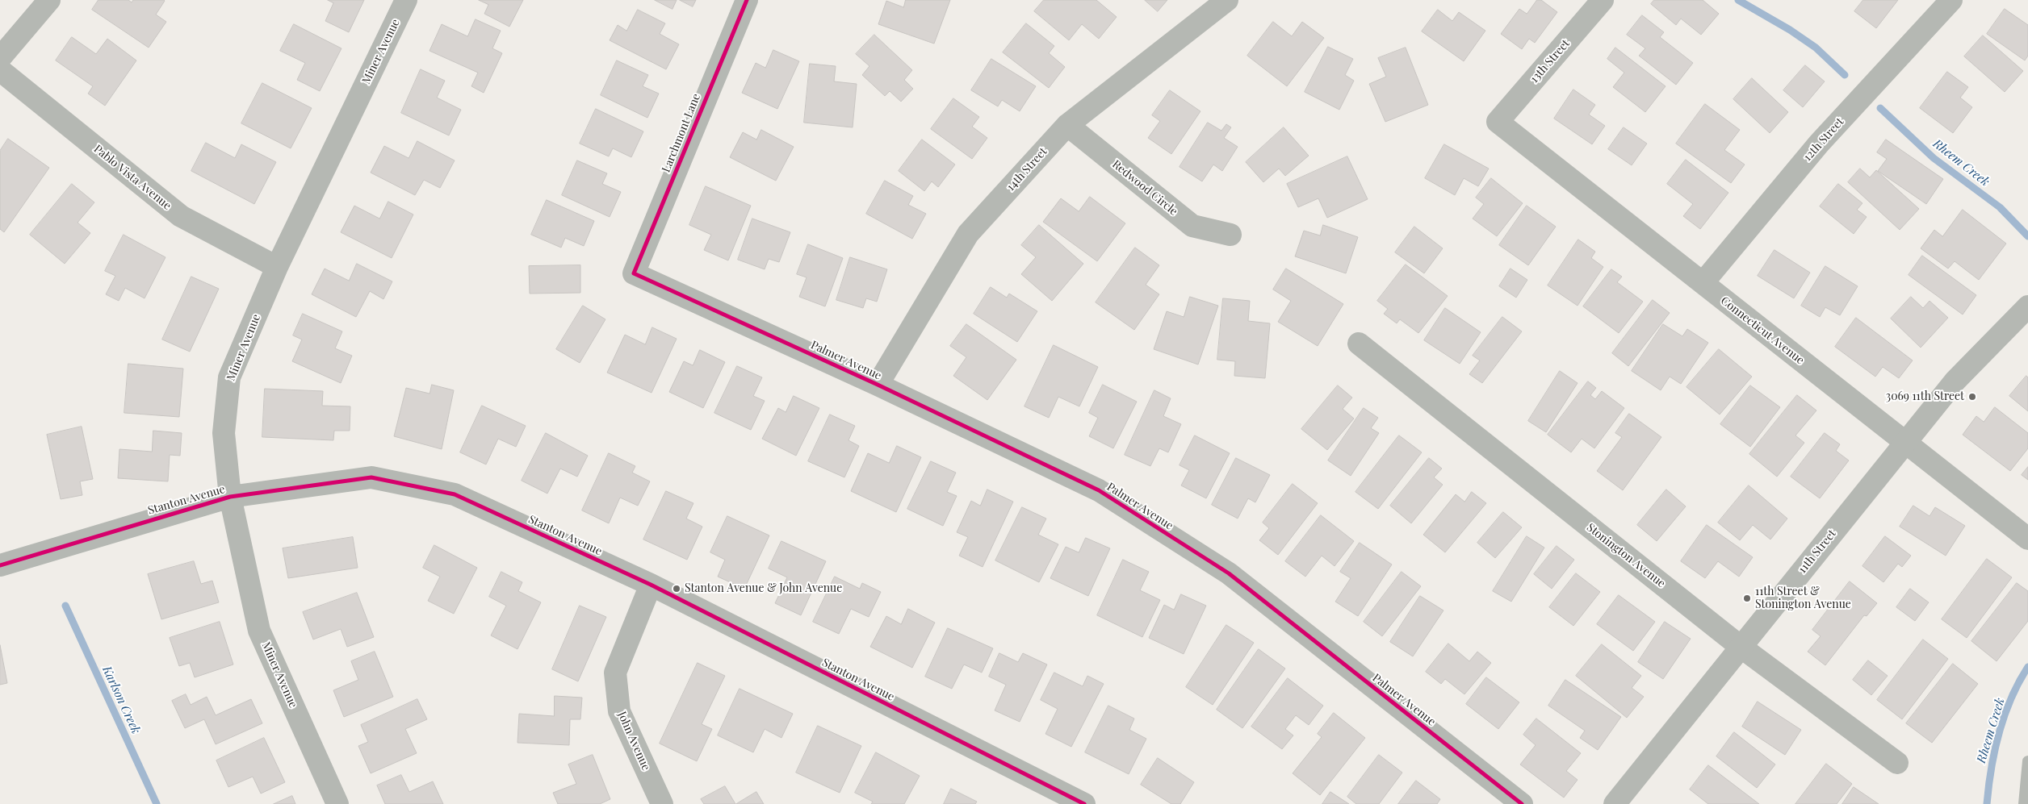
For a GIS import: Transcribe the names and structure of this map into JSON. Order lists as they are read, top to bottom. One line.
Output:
{"streets":{"street":["Miner Avenue","13th Street","Larchmont Lane","12th Street","14th Street","Pablo Vista Avenue","Redwood Circle","Connecticut Avenue","Palmer Avenue","Stanton Avenue","11th Street","Stonington Avenue","John Avenue"]},"crossings":[["Miner Avenue","Pablo Vista Avenue"],["Miner Avenue","Stanton Avenue"],["13th Street","Connecticut Avenue"],["Larchmont Lane","Palmer Avenue"],["12th Street","Connecticut Avenue"],["14th Street","Redwood Circle"],["14th Street","Palmer Avenue"],["Connecticut Avenue","11th Street"],["Stanton Avenue","John Avenue"],["11th Street","Stonington Avenue"]],"water":["Rheem Creek","Karlson Creek"],"places":["3069 11th Street","Stanton Avenue & John Avenue","11th Street & Stonington Avenue"]}
